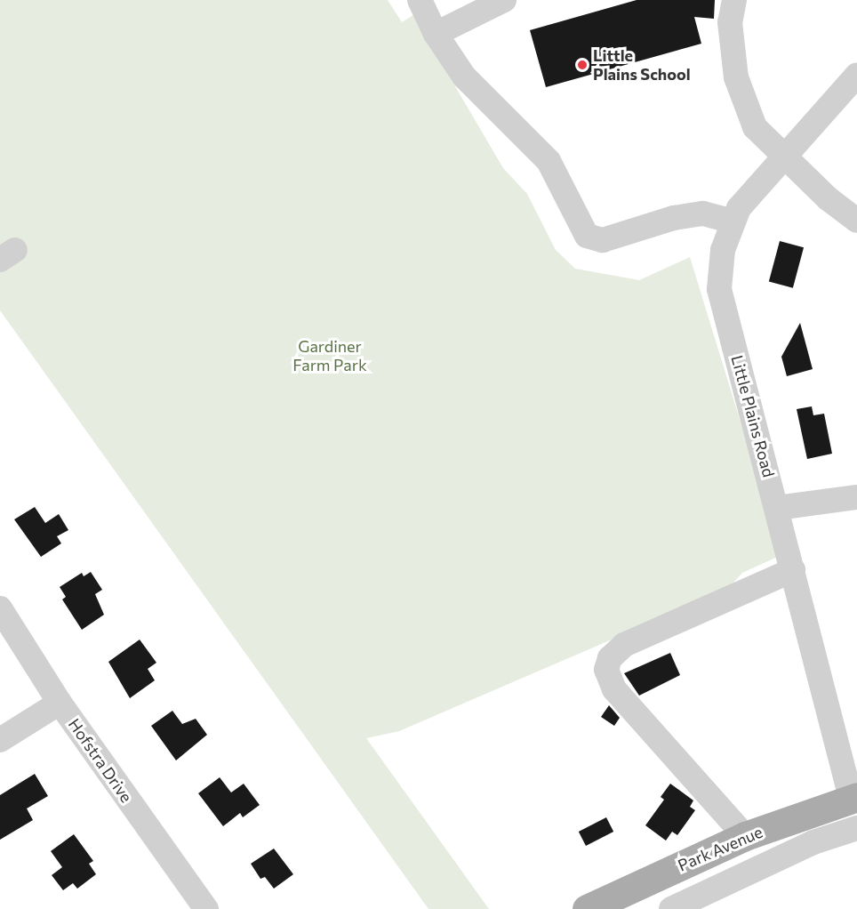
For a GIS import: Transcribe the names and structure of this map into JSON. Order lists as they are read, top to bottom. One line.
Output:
{"streets":{"main road":["Park Avenue"],"street":["Little Plains Road","Hofstra Drive"]},"crossings":[["Little Plains Road","Park Avenue"]],"parks":["Gardiner Farm Park"],"places":["Little Plains School"]}
